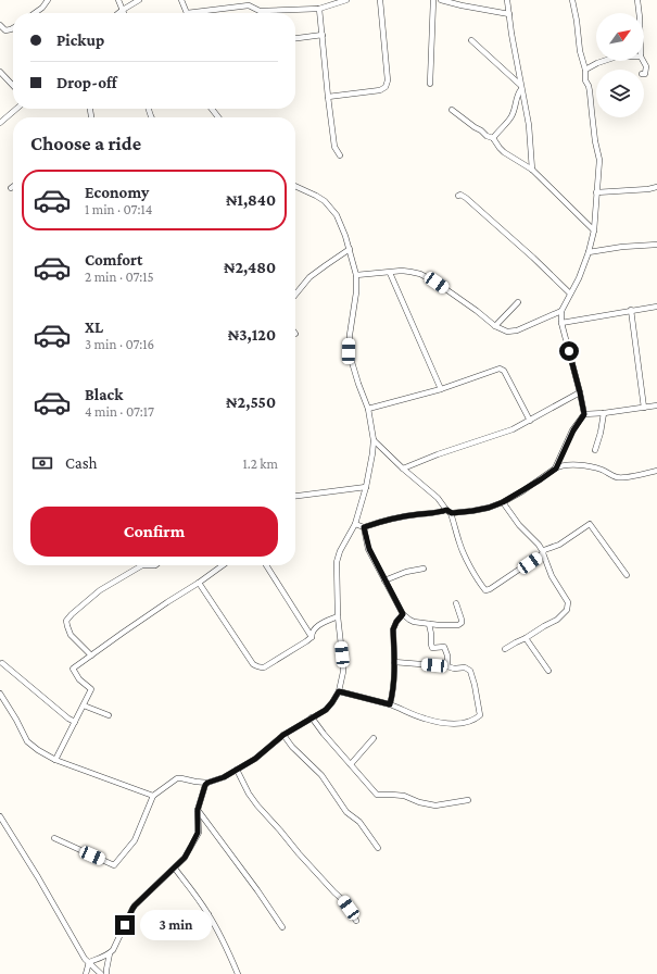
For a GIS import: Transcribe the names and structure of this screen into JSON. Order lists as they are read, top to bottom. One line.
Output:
{"north":"top right","page":{"banner":["Pickup","Drop-off"],"heading":"Choose a ride","list":[{"name":"Economy","note":"1 min · 07:14","value":"₦1,840"},{"name":"Comfort","note":"2 min · 07:15","value":"₦2,480"},{"name":"XL","note":"3 min · 07:16","value":"₦3,120"},{"name":"Black","note":"4 min · 07:17","value":"₦2,550"}],"pay":["Cash","1.2 km"],"buttons":"Confirm","bubble":"3 min"}}
